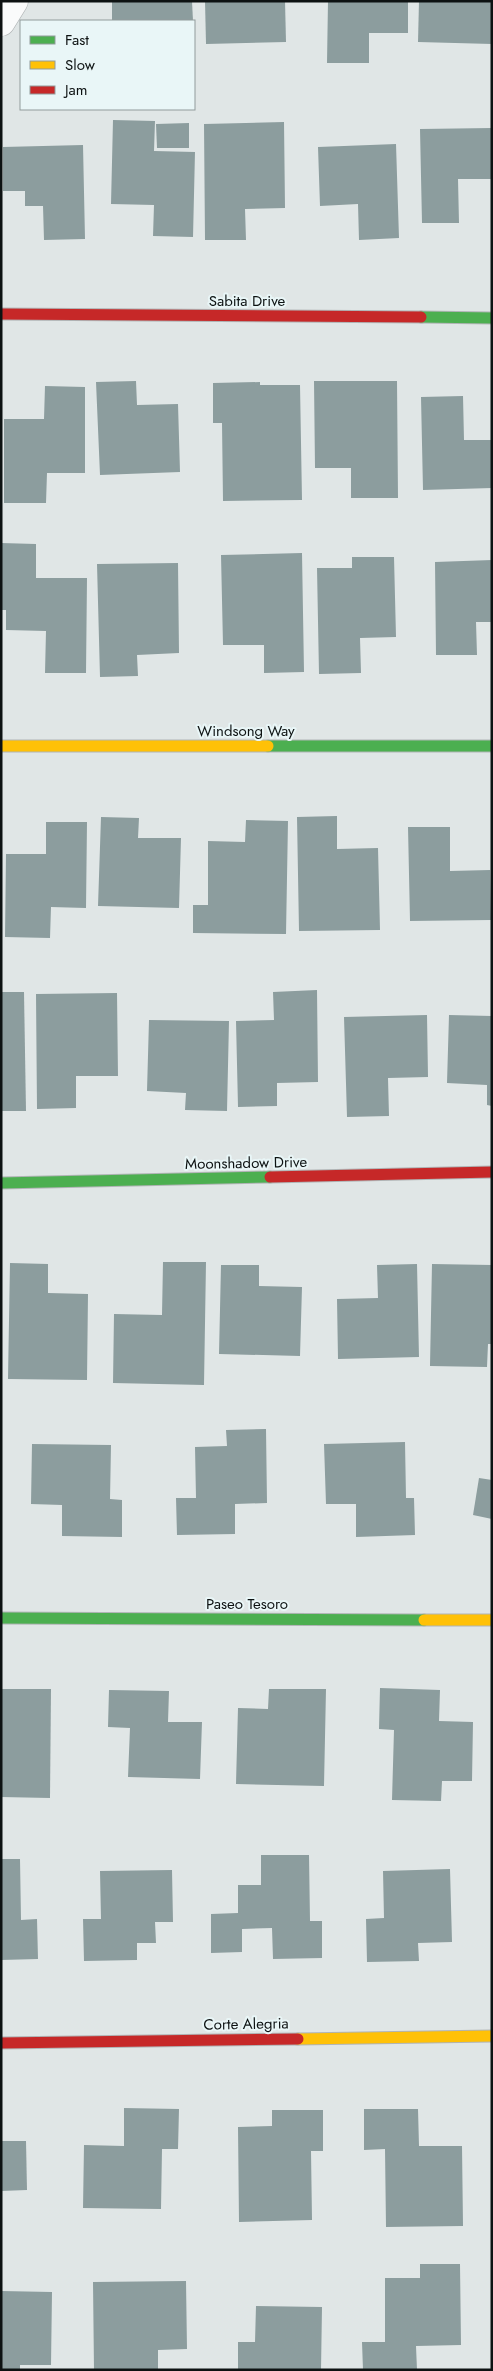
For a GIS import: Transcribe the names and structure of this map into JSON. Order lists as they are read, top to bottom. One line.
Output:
{"streets":{"street":["Sabita Drive","Windsong Way","Moonshadow Drive","Paseo Tesoro","Corte Alegria"]},"legend":["Fast","Slow","Jam"]}
